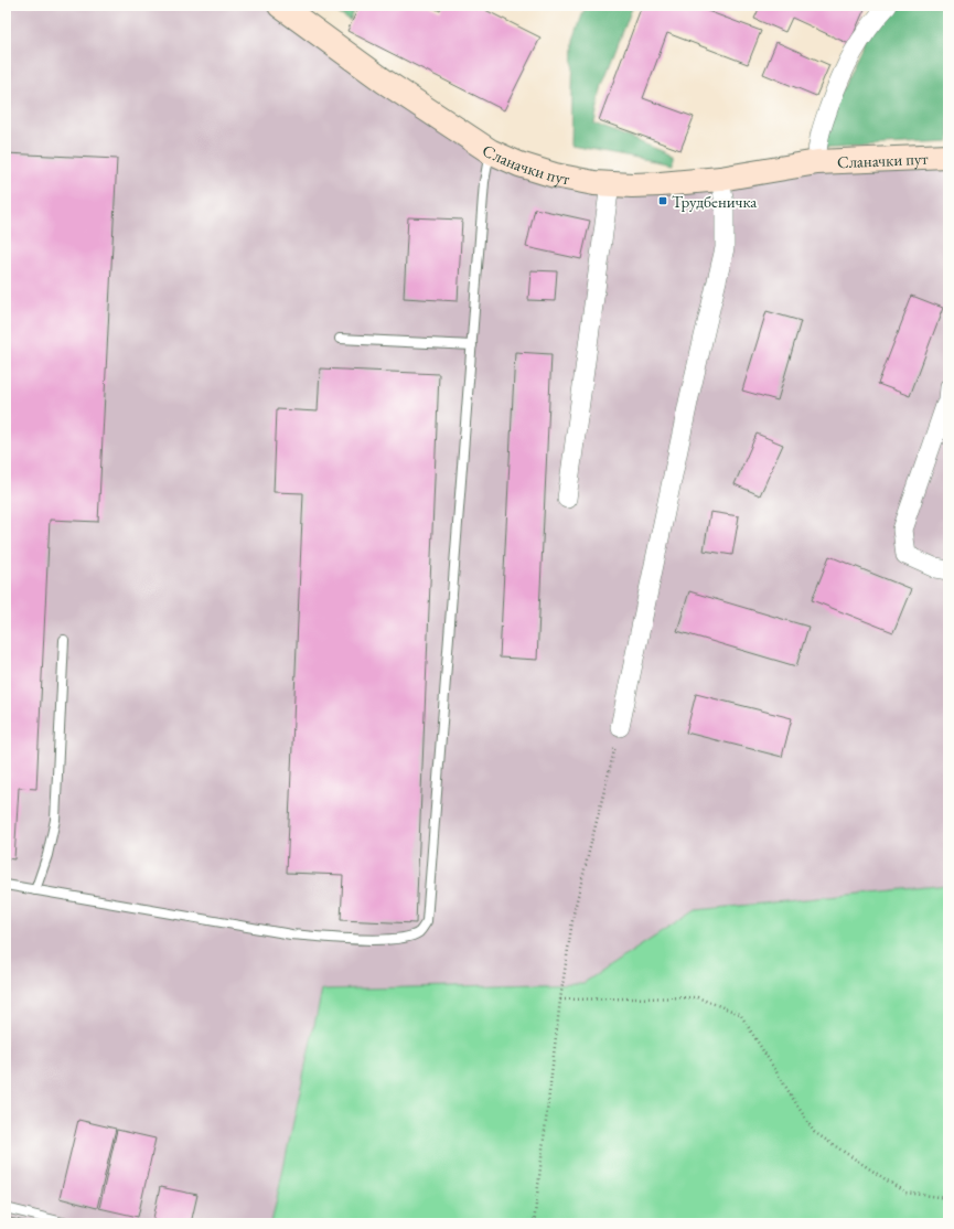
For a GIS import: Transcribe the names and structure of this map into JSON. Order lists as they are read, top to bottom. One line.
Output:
{"streets":{"street":["Сланачки пут"]},"places":{"transit":["Трудбеничка"]}}
